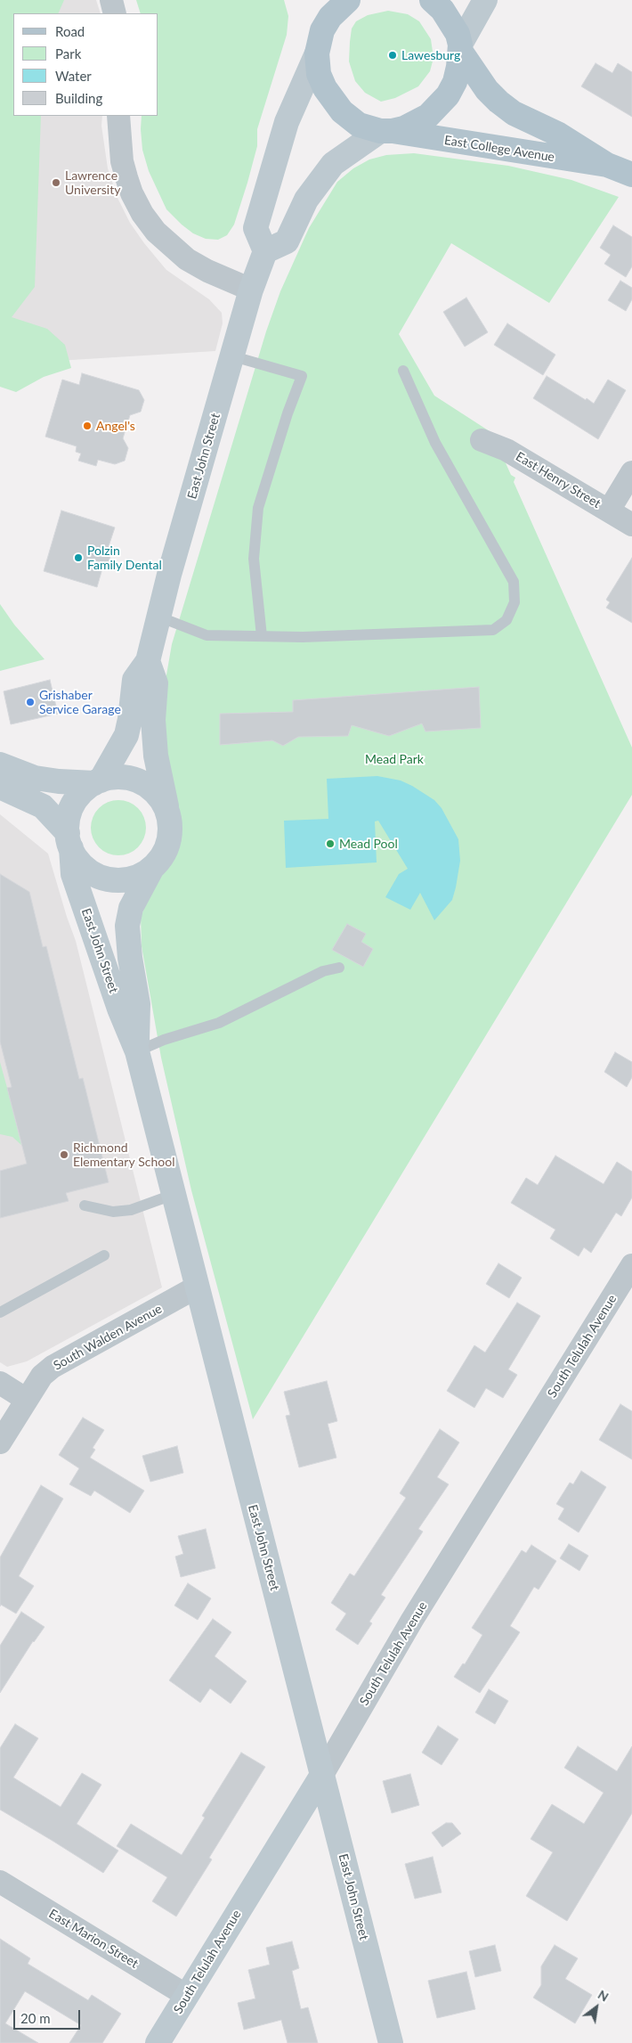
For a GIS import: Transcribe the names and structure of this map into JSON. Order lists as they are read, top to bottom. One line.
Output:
{"streets":{"main road":["East College Avenue"],"street":["East John Street","East Henry Street","South Walden Avenue","South Telulah Avenue","East Marion Street"]},"crossings":[["East John Street","South Walden Avenue"],["East John Street","South Telulah Avenue"],["South Telulah Avenue","East Marion Street"]],"parks":["Mead Park"],"places":["Lawesburg","Lawrence University","Angel's","Polzin Family Dental","Grishaber Service Garage","Mead Pool","Richmond Elementary School"],"legend":["Road","Park","Water","Building"],"scale_bar":"20 m","north":"top right"}
